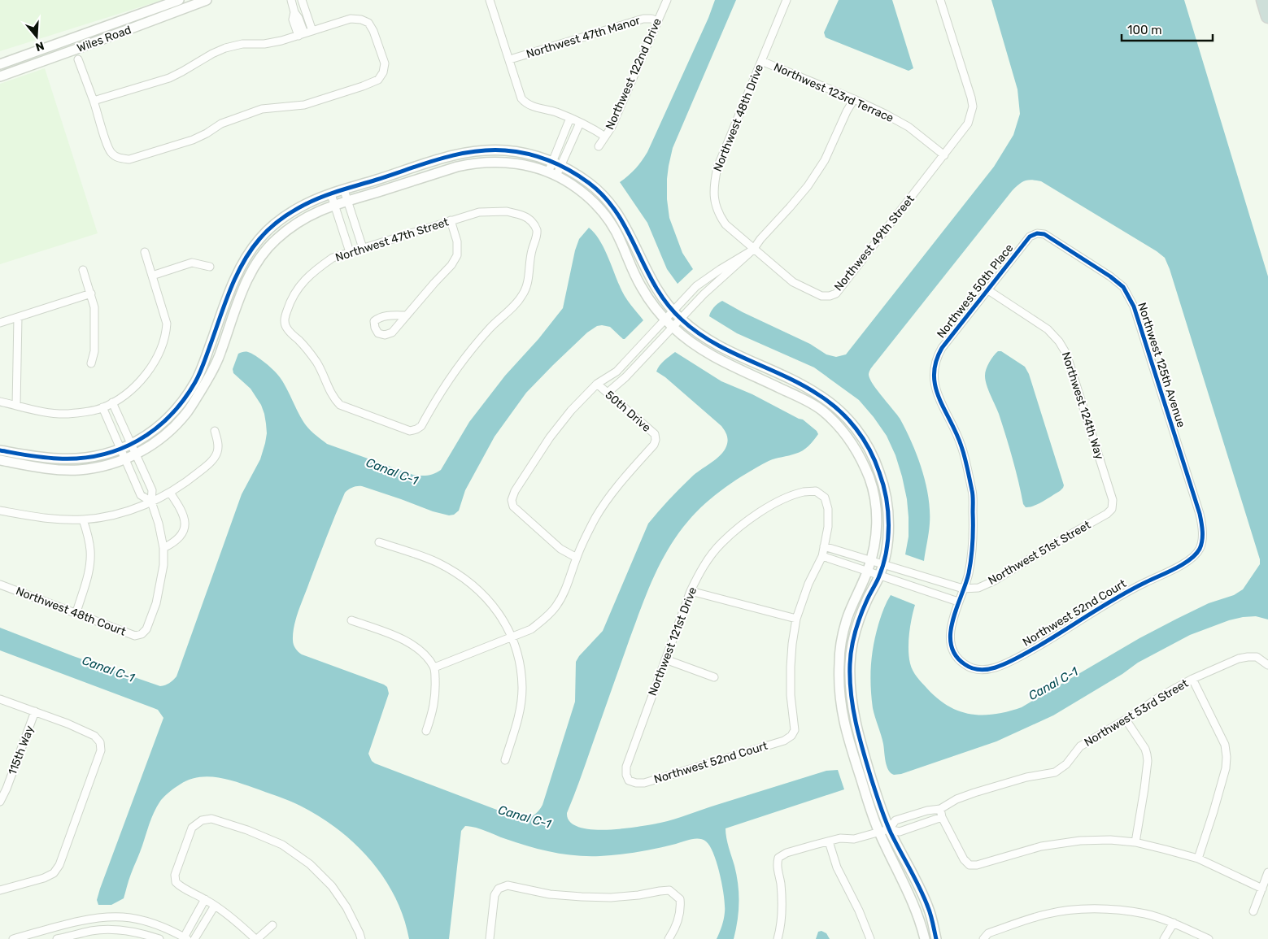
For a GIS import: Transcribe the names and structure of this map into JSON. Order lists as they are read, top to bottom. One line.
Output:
{"streets":{"street":["Northwest 47th Manor","Wiles Road","Northwest 122nd Drive","Northwest 123rd Terrace","Northwest 48th Drive","Northwest 47th Street","Northwest 49th Street","Northwest 50th Place","Northwest 125th Avenue","Northwest 124th Way","50th Drive","Northwest 51st Street","Northwest 48th Court","Northwest 52nd Court","Northwest 121st Drive","Northwest 53rd Street","115th Way"]},"crossings":[["Northwest 47th Manor","Northwest 122nd Drive"],["Northwest 123rd Terrace","Northwest 48th Drive"],["Northwest 123rd Terrace","Northwest 49th Street"],["Northwest 48th Drive","Northwest 49th Street"],["Northwest 50th Place","Northwest 125th Avenue"],["Northwest 50th Place","Northwest 124th Way"],["Northwest 50th Place","Northwest 51st Street"],["Northwest 125th Avenue","Northwest 52nd Court"],["Northwest 124th Way","Northwest 51st Street"],["Northwest 51st Street","Northwest 121st Drive"],["Northwest 52nd Court","Northwest 121st Drive"]],"water":["Canal C-1"],"scale_bar":"100 m","north":"bottom"}
